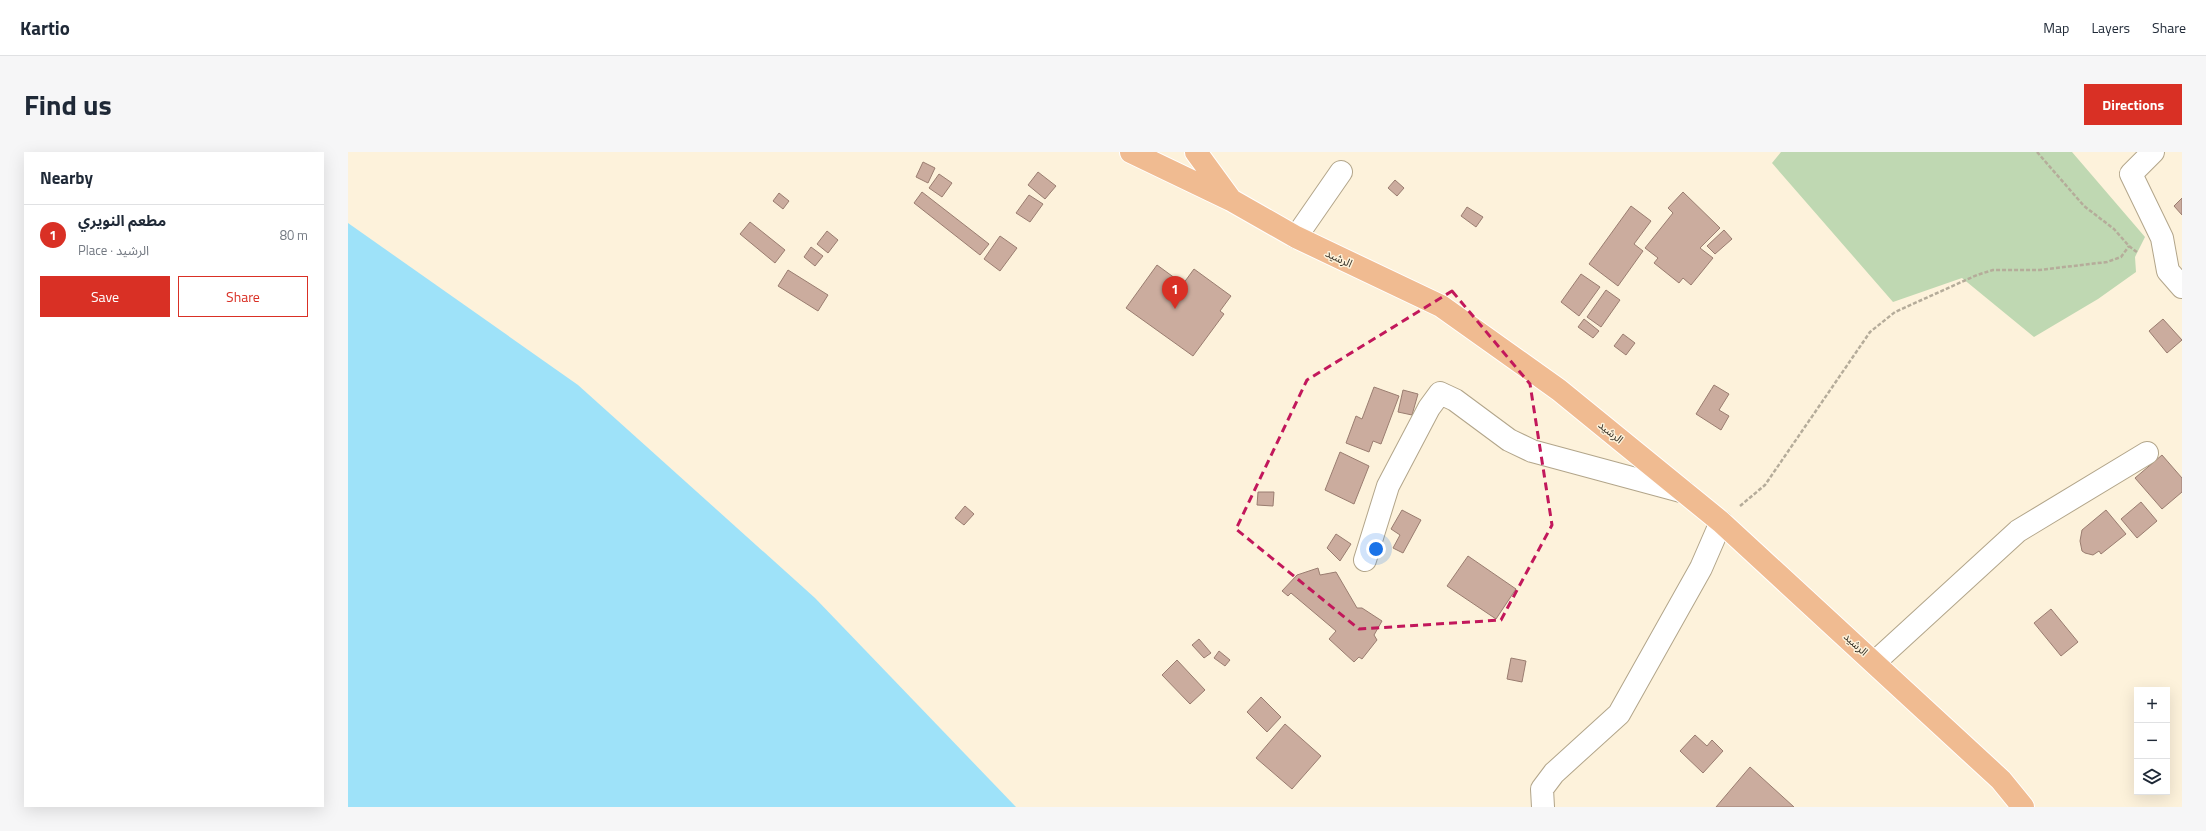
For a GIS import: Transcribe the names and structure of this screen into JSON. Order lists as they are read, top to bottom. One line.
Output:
{"streets":{"main road":["الرشيد"]},"page":{"header":"Kartio","nav":["Map","Layers","Share"],"title":"Find us","buttons":["Directions",["Save","Share"]],"heading":"Nearby","list":[{"mark":"1","name":"مطعم النويري","note":"Place · الرشيد","value":"80 m"}],"pins":"1","map_buttons":["+","−"]}}
